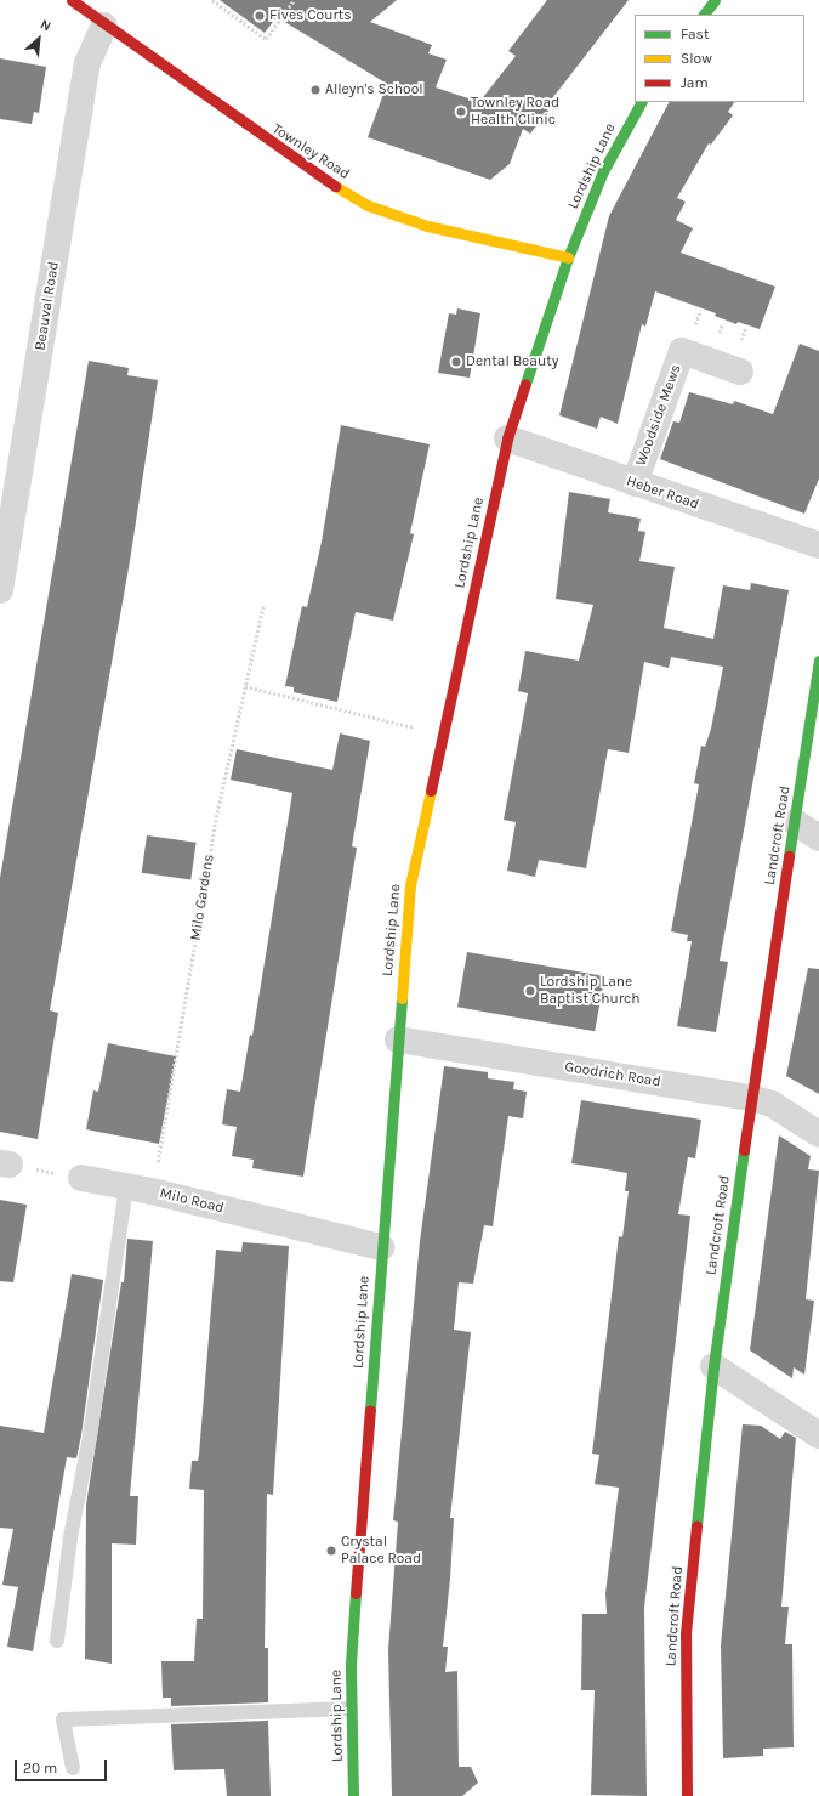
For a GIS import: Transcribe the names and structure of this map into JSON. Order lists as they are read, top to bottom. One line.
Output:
{"streets":{"main road":["Townley Road","Lordship Lane","Landcroft Road"],"street":["Beauval Road","Woodside Mews","Heber Road","Goodrich Road","Milo Road"],"path":["Milo Gardens"]},"crossings":[["Townley Road","Lordship Lane"],["Townley Road","Beauval Road"],["Lordship Lane","Heber Road"],["Lordship Lane","Goodrich Road"],["Lordship Lane","Milo Road"],["Woodside Mews","Heber Road"],["Landcroft Road","Goodrich Road"],["Milo Gardens","Milo Road"]],"places":["Fives Courts","Alleyn's School","Townley Road Health Clinic","Dental Beauty","Lordship Lane Baptist Church","Crystal Palace Road"],"legend":["Fast","Slow","Jam"],"scale_bar":"20 m","north":"top right"}
